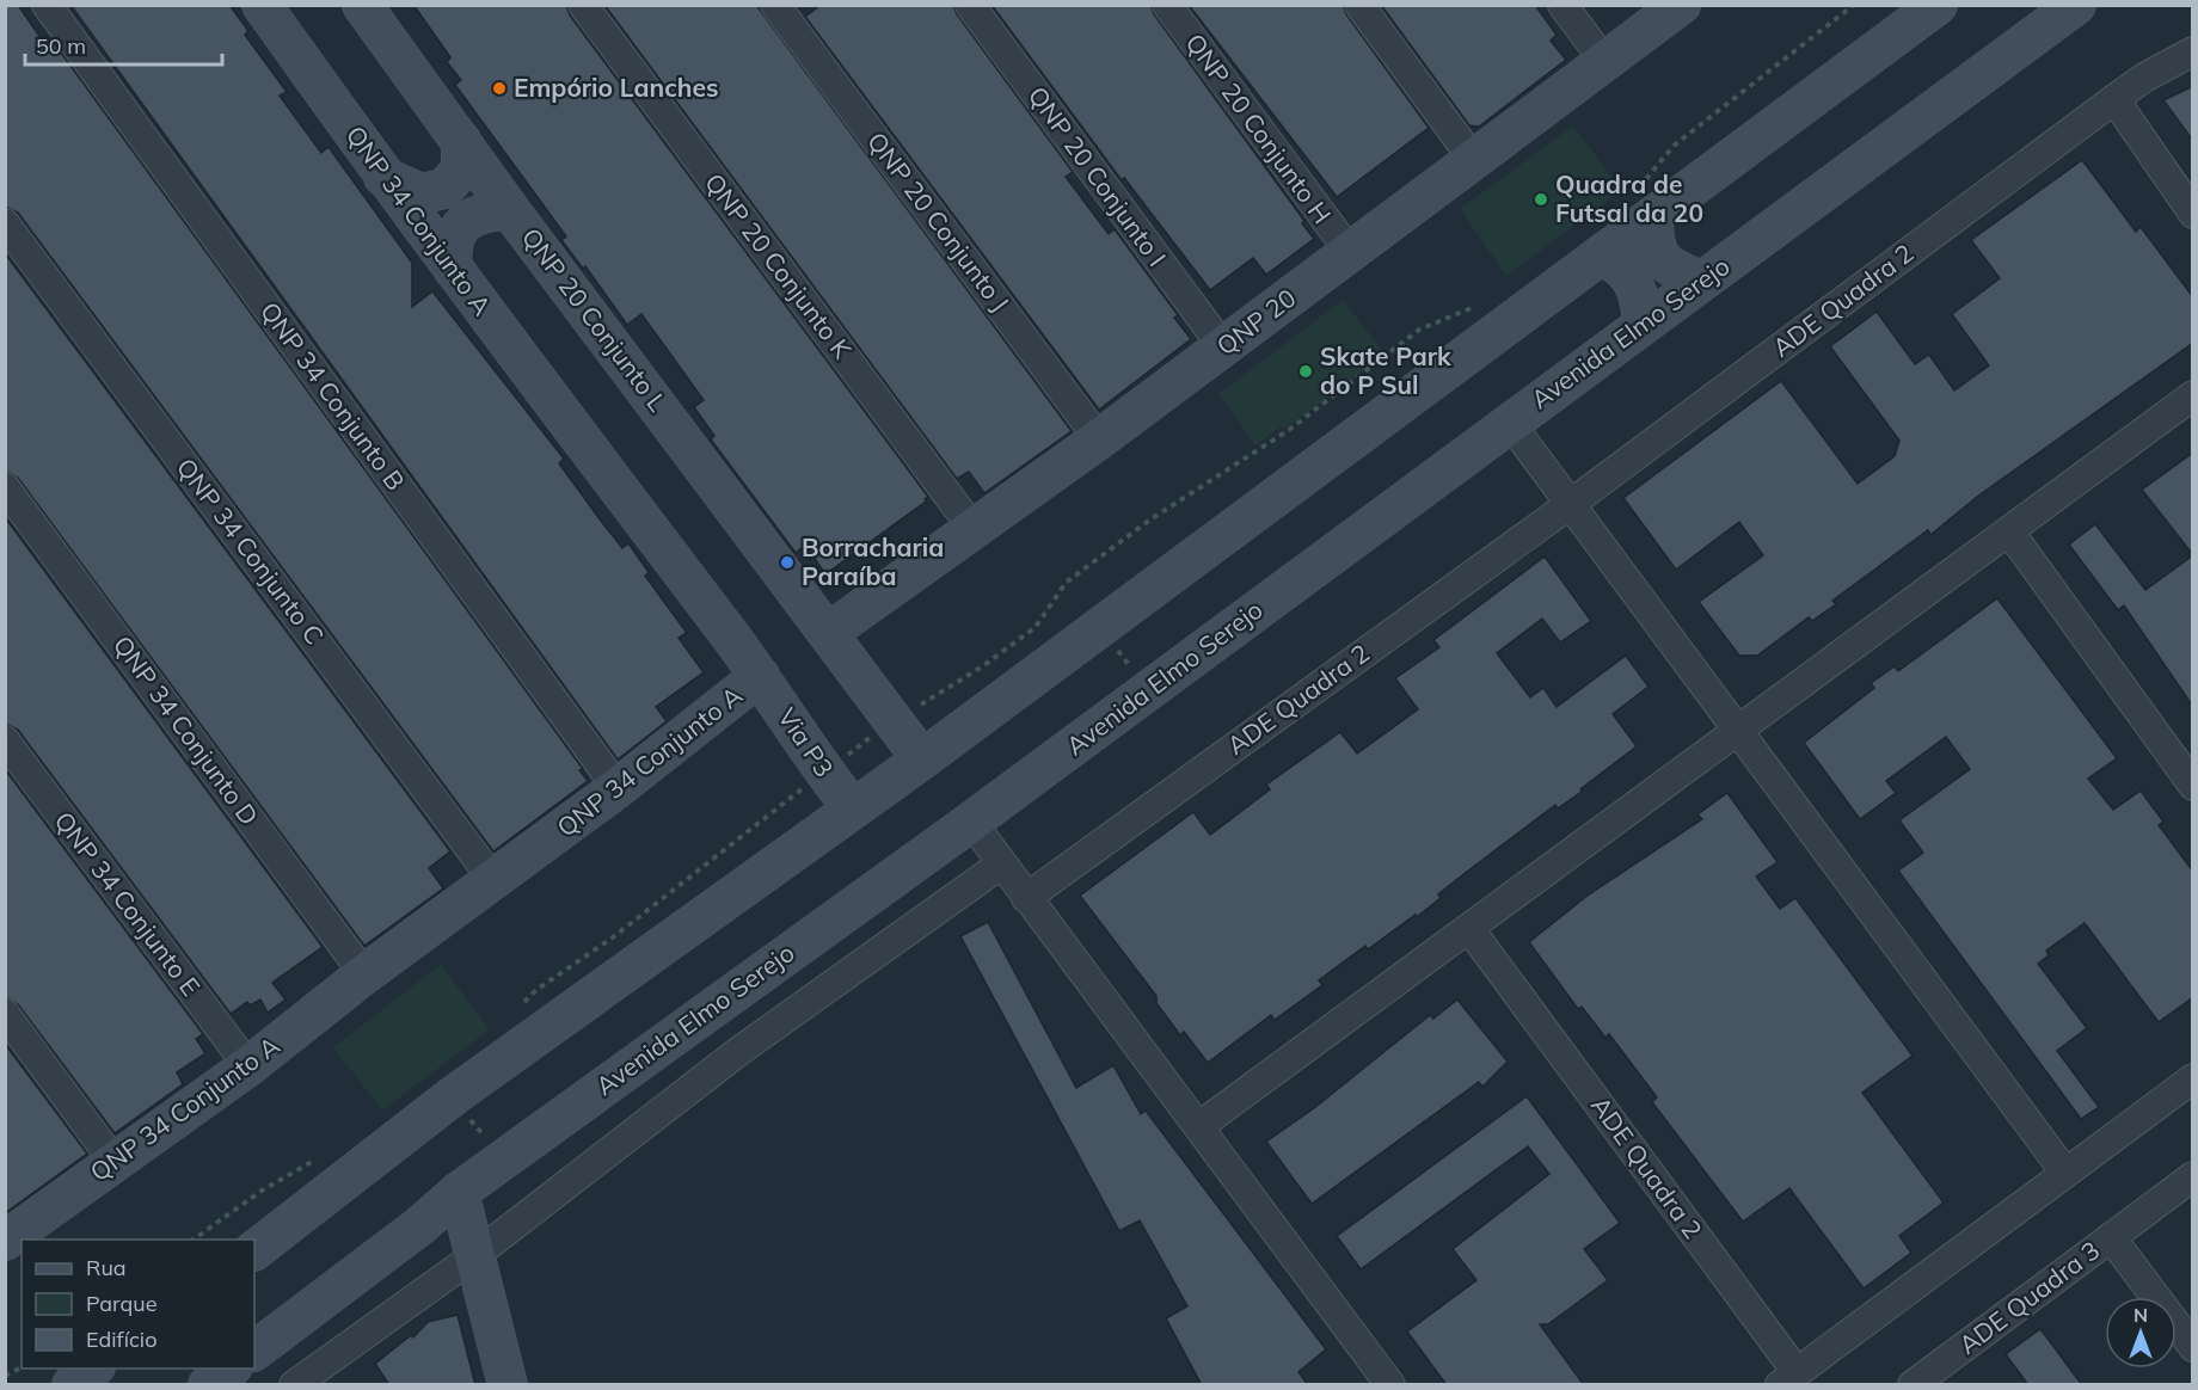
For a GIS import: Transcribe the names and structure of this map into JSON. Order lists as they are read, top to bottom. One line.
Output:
{"streets":{"main road":["QNP 34 Conjunto A","QNP 20 Conjunto L","QNP 20","Avenida Elmo Serejo","Via P3"],"street":["QNP 20 Conjunto H","QNP 20 Conjunto I","QNP 20 Conjunto J","QNP 20 Conjunto K","ADE Quadra 2","QNP 34 Conjunto B","QNP 34 Conjunto C","QNP 34 Conjunto D","QNP 34 Conjunto E","ADE Quadra 3"]},"crossings":[["QNP 20 Conjunto H","QNP 20"],["QNP 20 Conjunto I","QNP 20"],["QNP 34 Conjunto A","QNP 34 Conjunto B"],["QNP 34 Conjunto A","QNP 34 Conjunto C"],["QNP 34 Conjunto A","QNP 34 Conjunto D"],["QNP 34 Conjunto A","Via P3"],["QNP 34 Conjunto A","QNP 34 Conjunto E"],["QNP 20 Conjunto J","QNP 20"],["QNP 20 Conjunto K","QNP 20"],["QNP 20 Conjunto L","QNP 20"]],"places":["Empório Lanches","Quadra de Futsal da 20","Skate Park do P Sul","Borracharia Paraíba"],"legend":["Rua","Parque","Edifício"],"scale_bar":"50 m","north":"top"}
